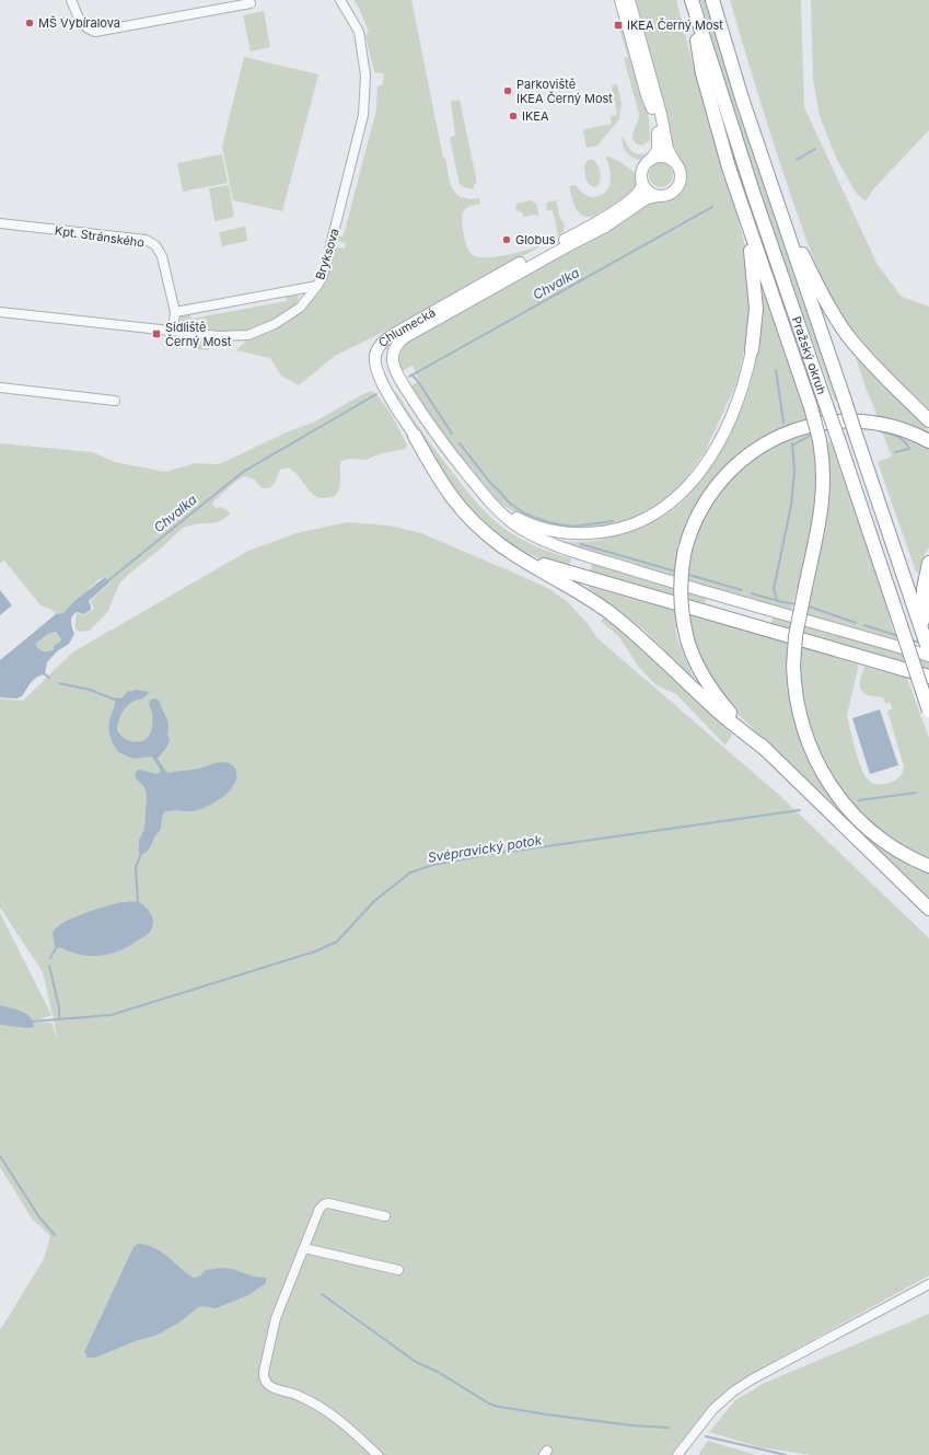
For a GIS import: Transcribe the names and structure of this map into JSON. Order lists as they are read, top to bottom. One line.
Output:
{"streets":{"highway":["Chlumecká","Pražský okruh"],"street":["Kpt. Stránského","Bryksova"]},"crossings":[["Kpt. Stránského","Bryksova"]],"water":["Chvalka","Svépravický potok"],"places":{"other":["MŠ Vybíralova","Parkoviště IKEA Černý Most","IKEA","Globus"],"transit":["IKEA Černý Most","Sídliště Černý Most"]}}
